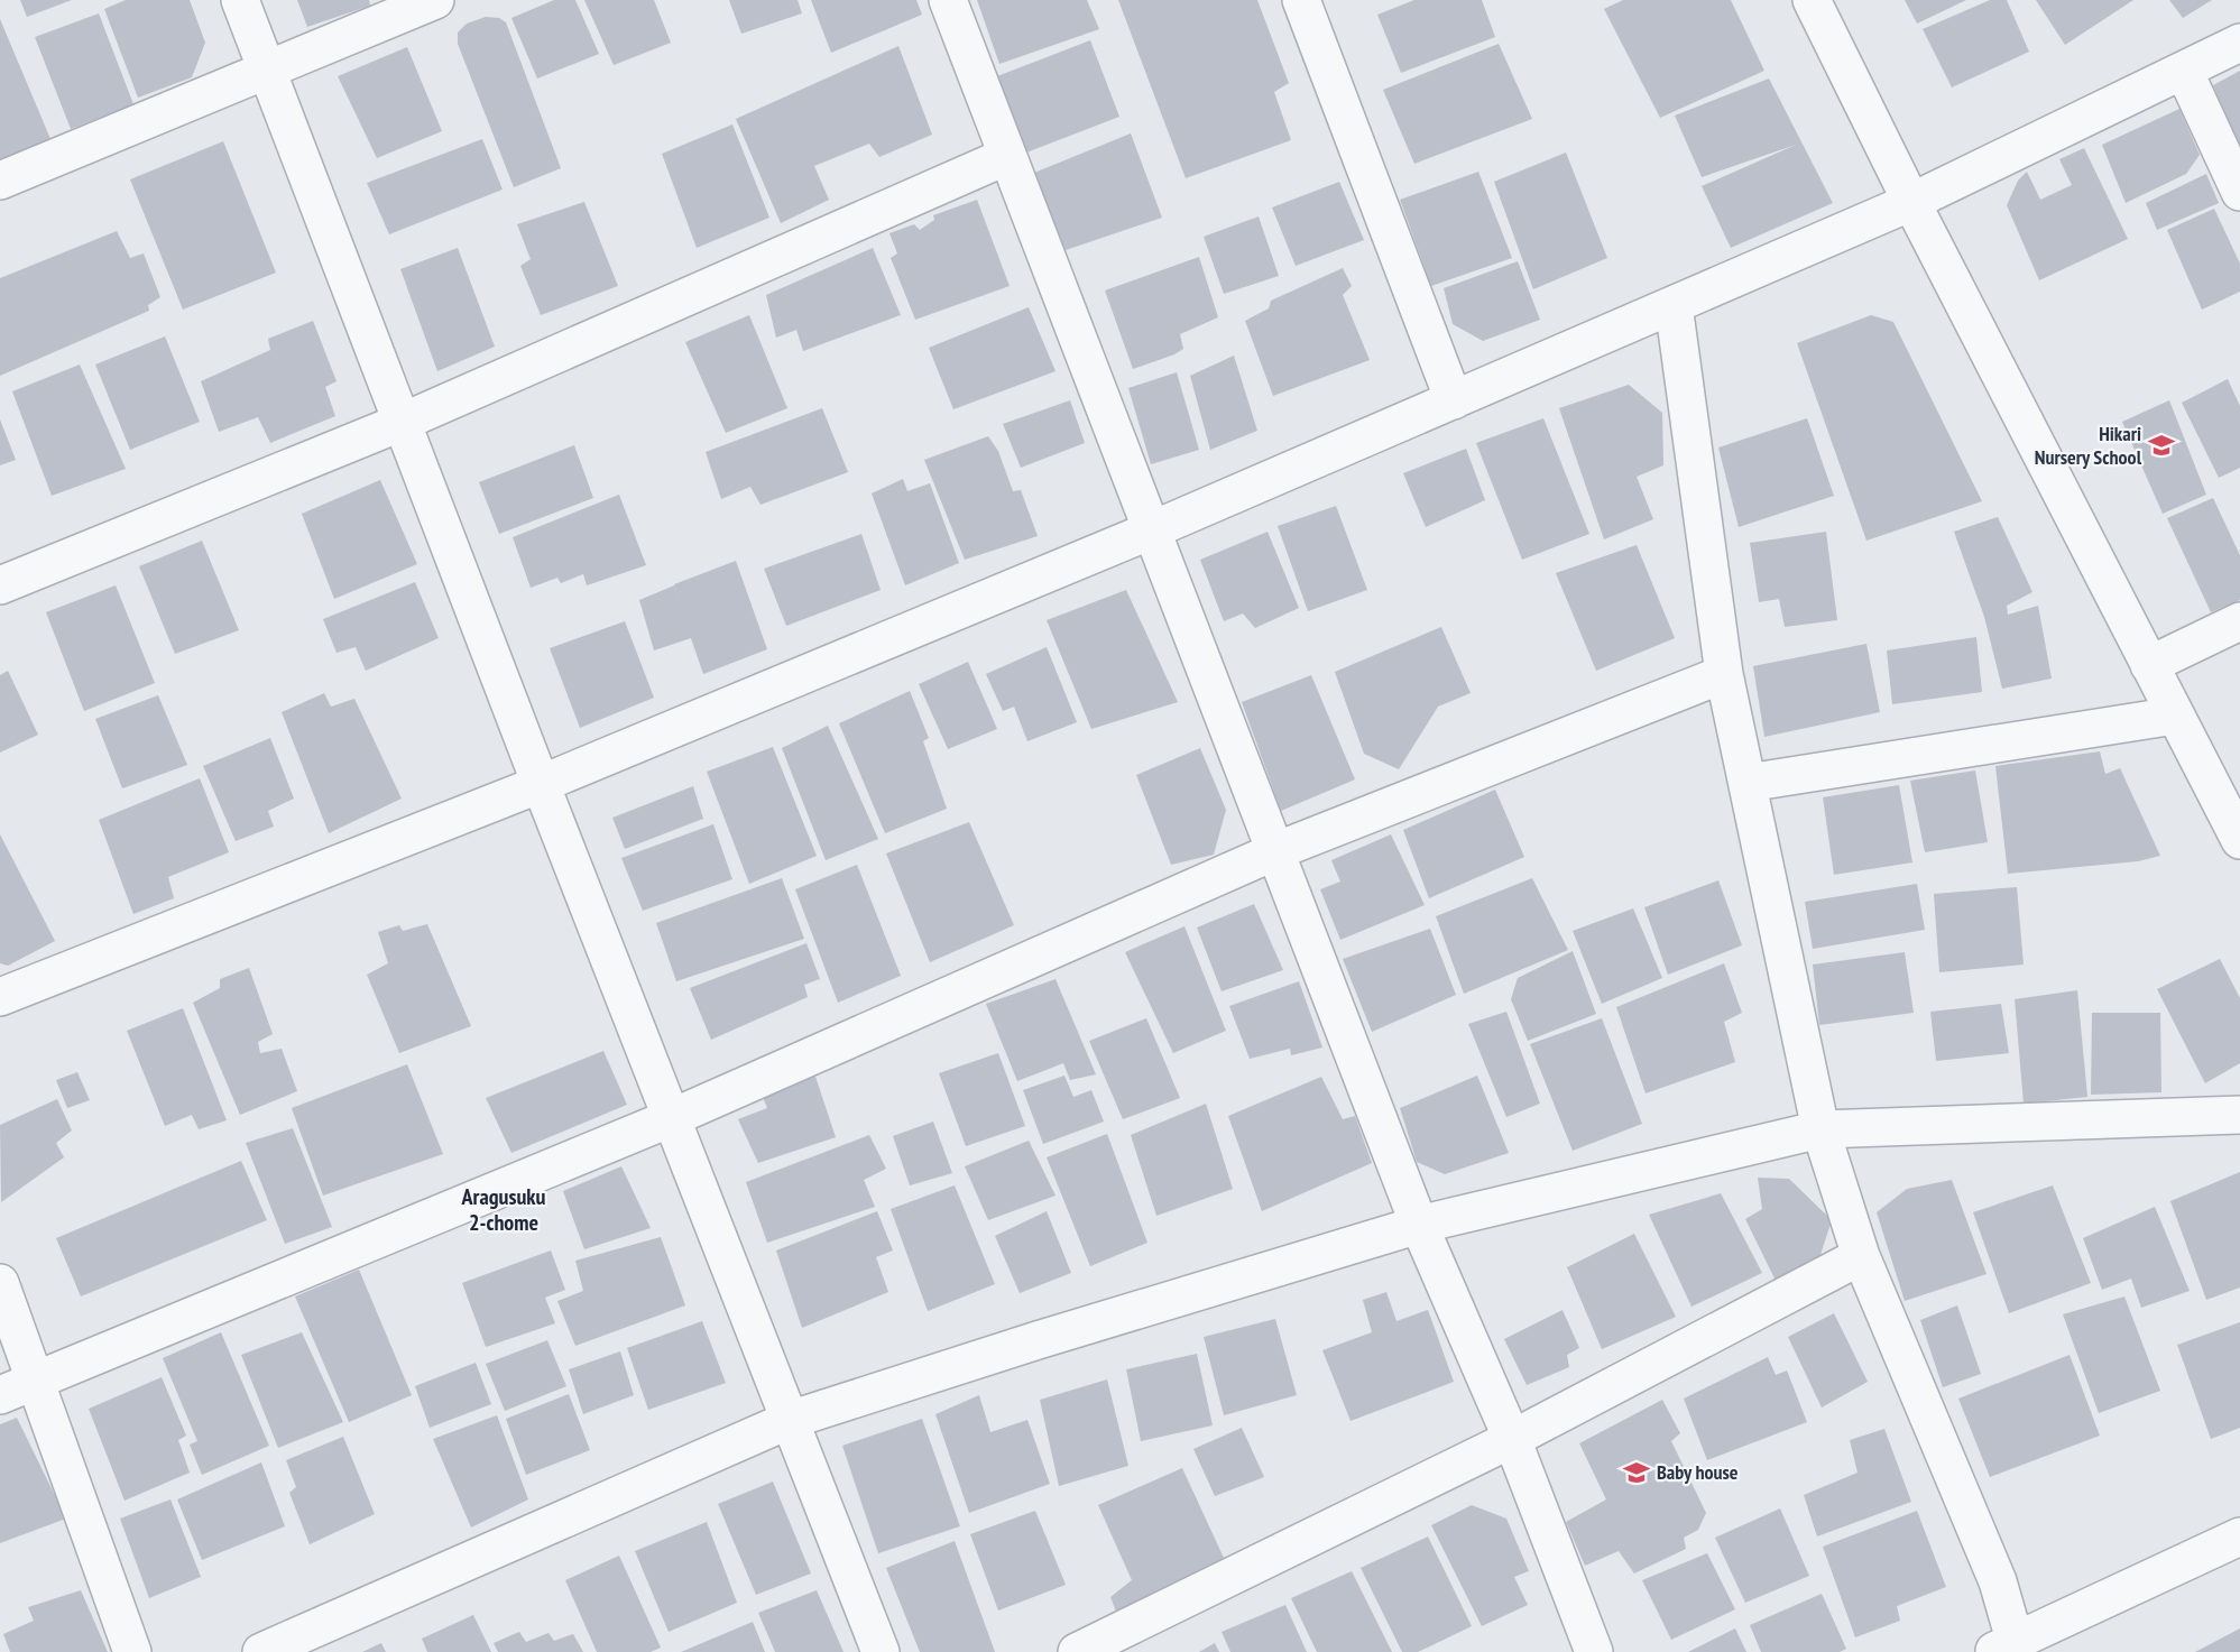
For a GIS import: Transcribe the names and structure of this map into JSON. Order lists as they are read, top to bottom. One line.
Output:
{"districts":["Aragusuku 2-chome"],"places":{"school or university":["Hikari Nursery School","Baby house"]}}
